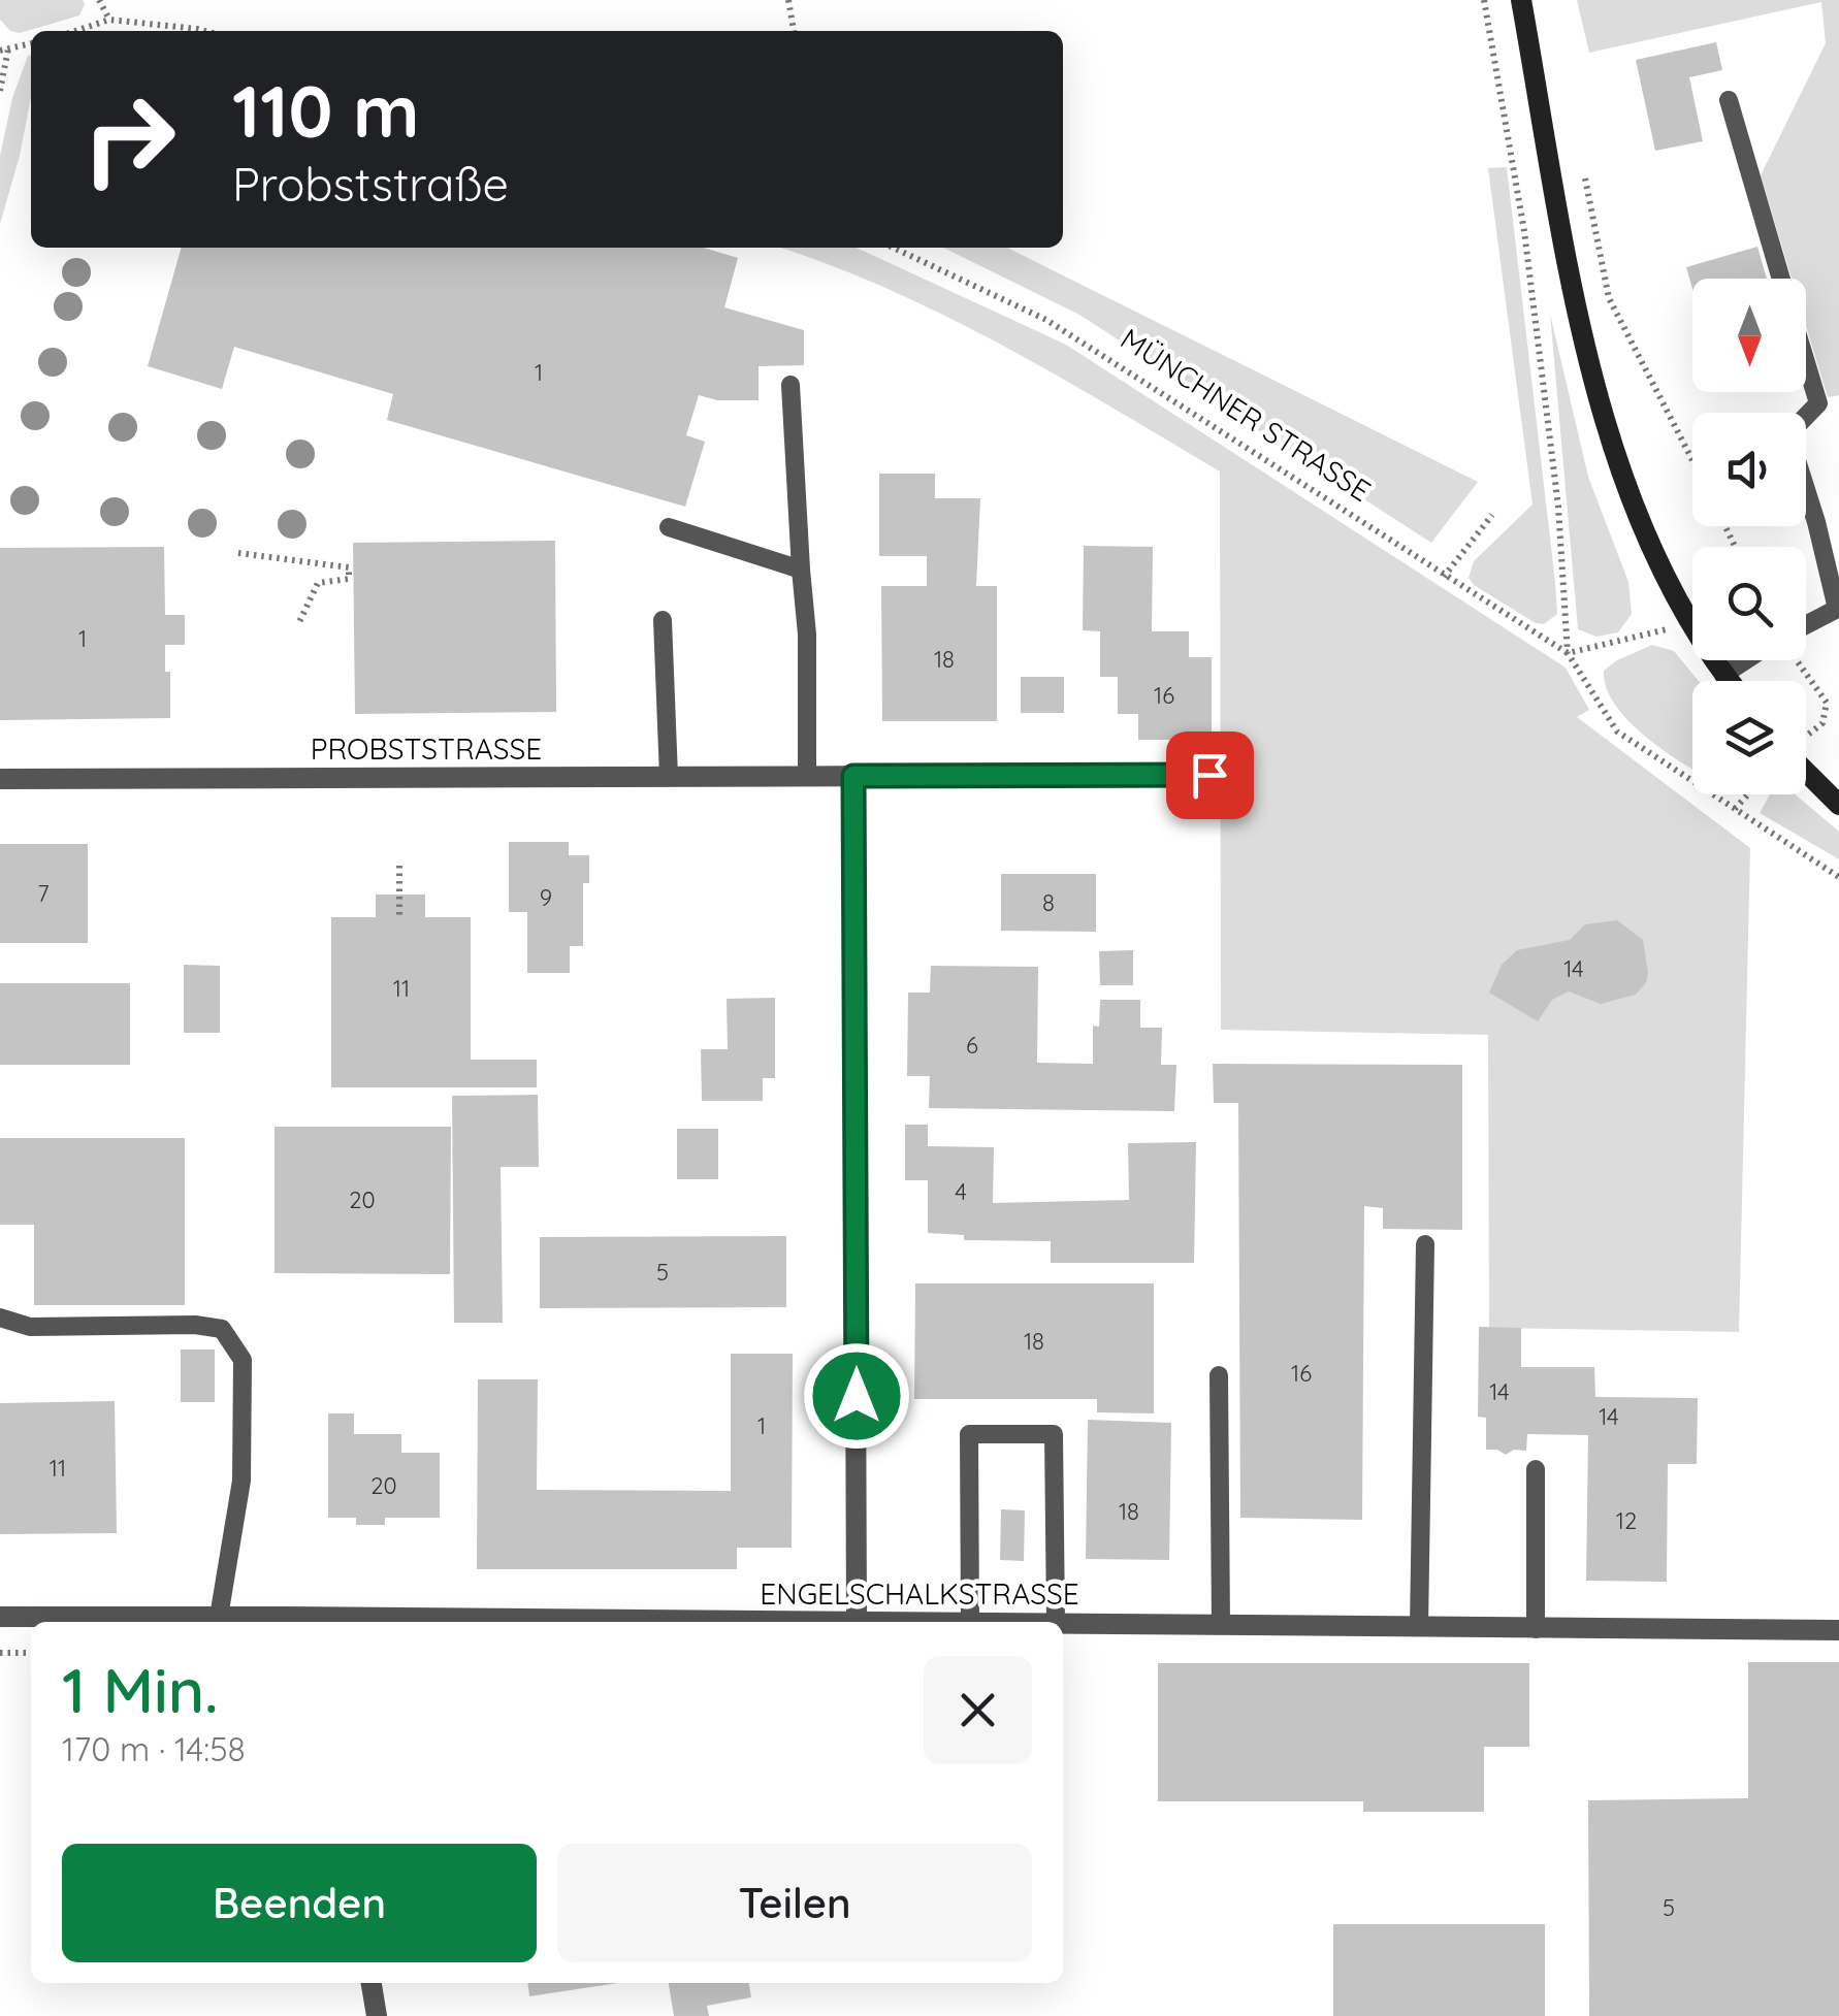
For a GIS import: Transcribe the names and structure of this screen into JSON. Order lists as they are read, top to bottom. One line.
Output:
{"streets":{"street":["PROBSTSTRASSE","ENGELSCHALKSTRASSE"],"path":["MÜNCHNER STRASSE"]},"house_numbers":["1","1","18","16","7","9","8","14","11","6","4","20","5","18","16","14","14","1","11","20","18","12","5"],"north":"bottom","page":{"turn":["110 m","Probststraße"],"heading":["1 Min.","170 m · 14:58"],"buttons":["Beenden","Teilen"]}}
